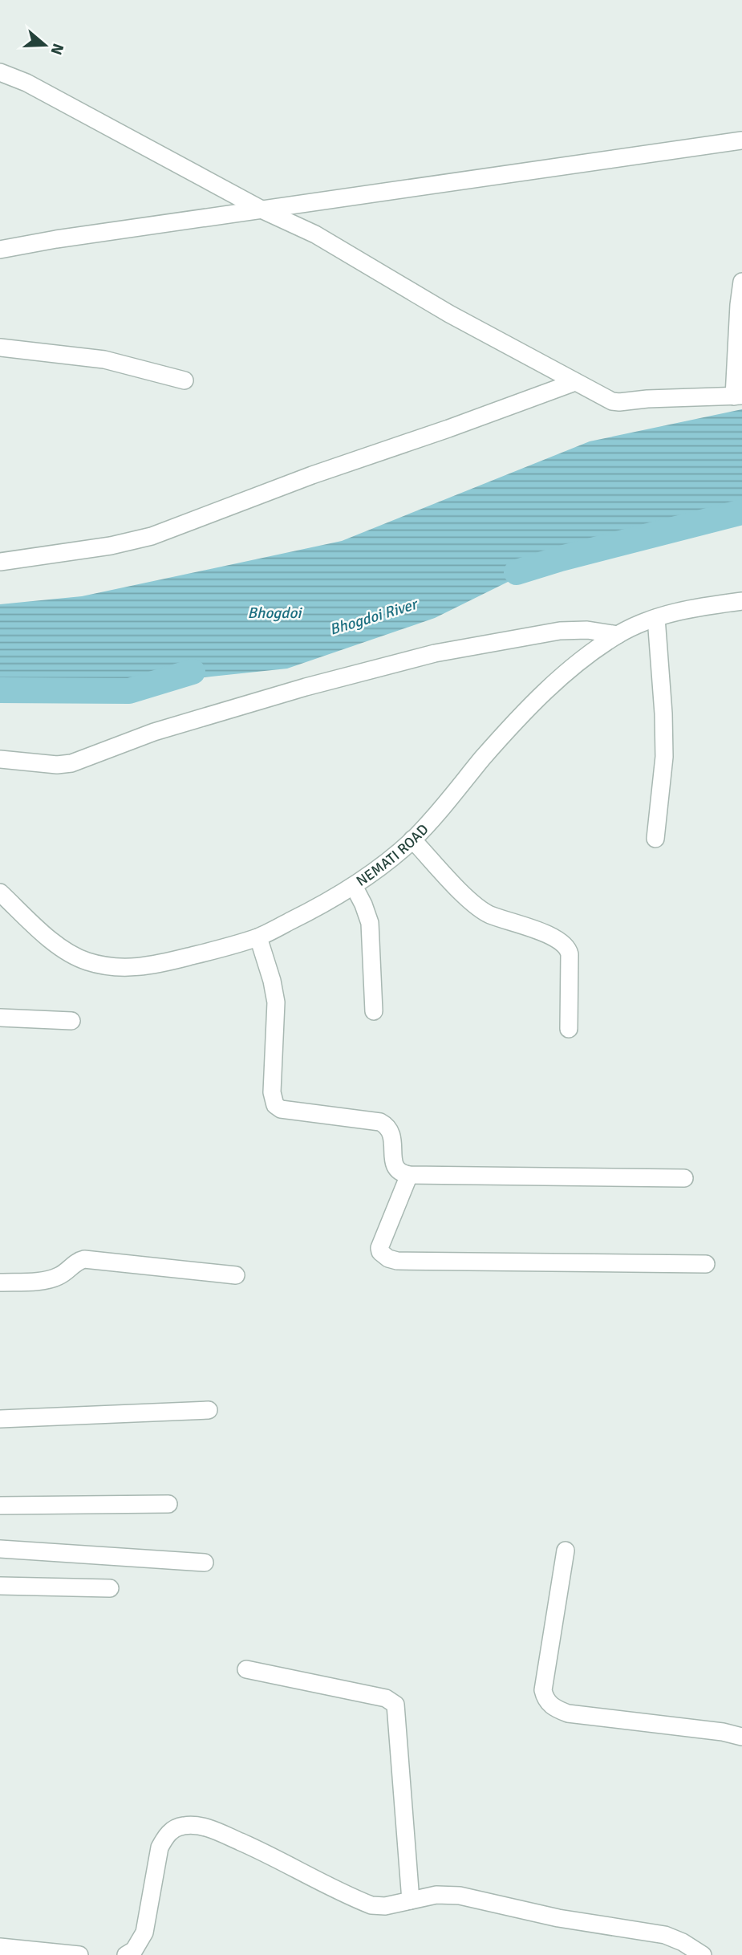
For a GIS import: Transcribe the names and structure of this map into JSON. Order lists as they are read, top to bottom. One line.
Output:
{"streets":{"street":["NEMATI ROAD"]},"water":["Bhogdoi","Bhogdoi River"],"north":"right"}
